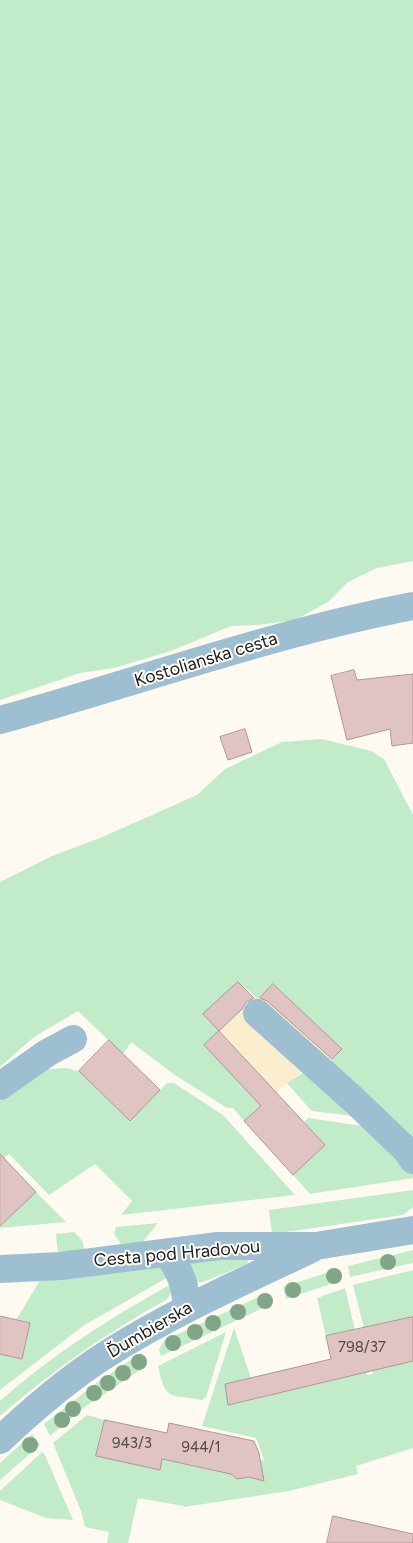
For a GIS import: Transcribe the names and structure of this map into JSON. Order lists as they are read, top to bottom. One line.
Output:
{"streets":{"street":["Kostolianska cesta","Cesta pod Hradovou","Ďumbierska"]},"crossings":[["Cesta pod Hradovou","Ďumbierska"]],"house_numbers":["798/37","943/3","944/1"]}
